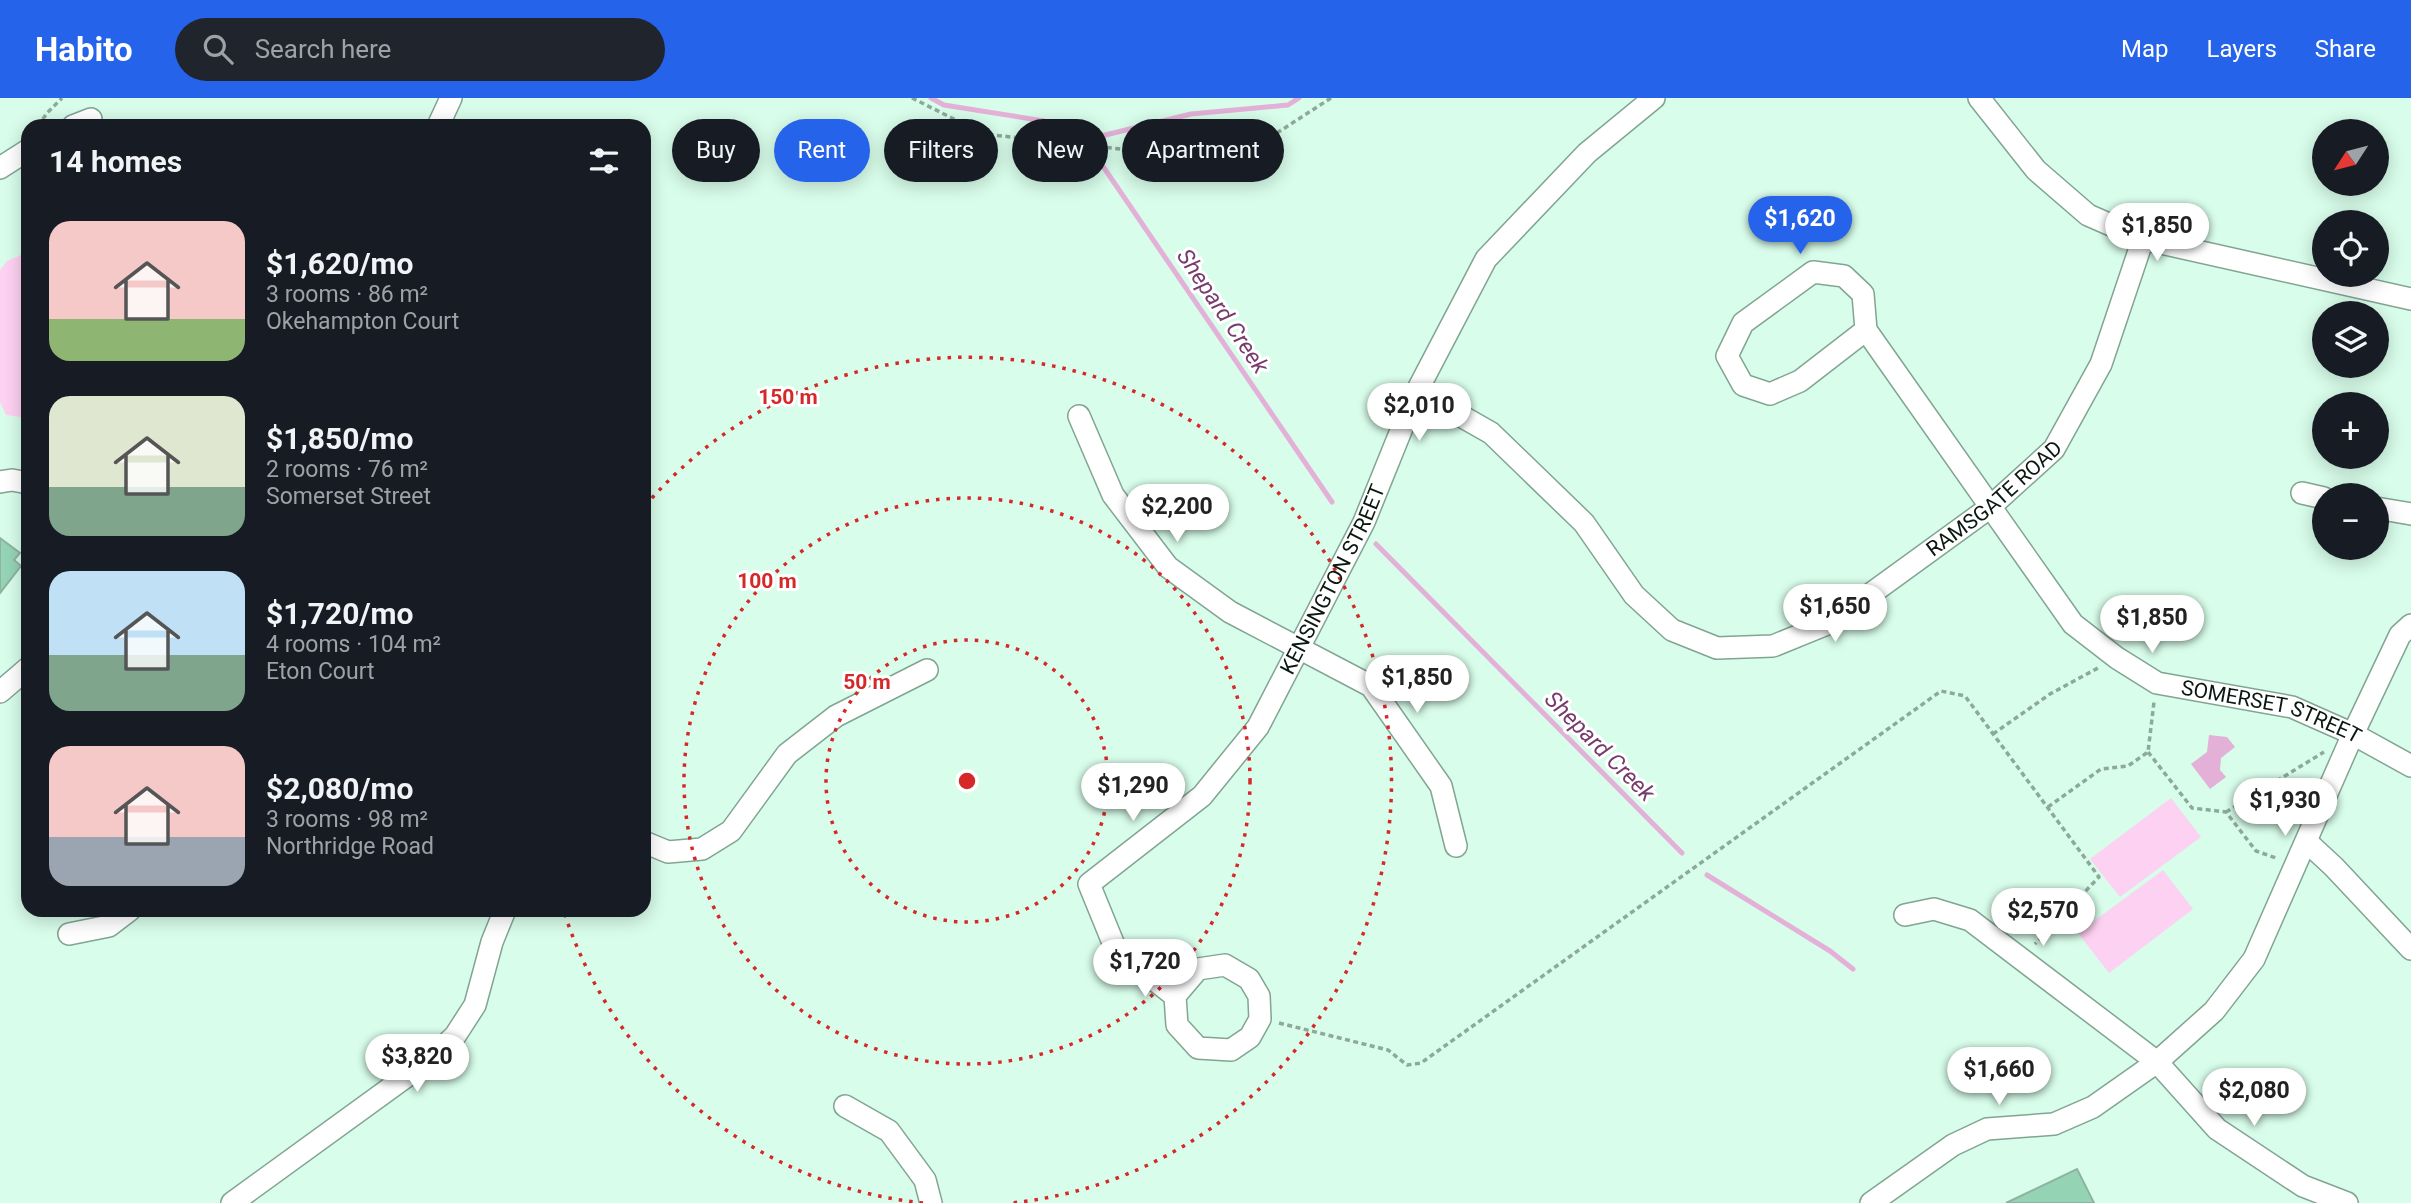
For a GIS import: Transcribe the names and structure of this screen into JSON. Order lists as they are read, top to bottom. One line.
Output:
{"streets":{"street":["RAMSGATE ROAD","KENSINGTON STREET","SOMERSET STREET"]},"crossings":[["RAMSGATE ROAD","KENSINGTON STREET"],["RAMSGATE ROAD","SOMERSET STREET"]],"water":["Shepard Creek"],"north":"bottom left","page":{"header":"Habito","search":"Search here","nav":["Map","Layers","Share"],"map_buttons":["+","−"],"chip":["Buy","Rent","Filters","New","Apartment"],"heading":"14 homes","price":["$1,620","$1,850","$2,010","$2,200","$1,650","$1,850","$1,850","$1,290","$1,930","$2,570","$1,720","$3,820","$1,660","$2,080"],"list":[{"name":"$1,620/mo","note":"3 rooms · 86 m² · Okehampton Court"},{"name":"$1,850/mo","note":"2 rooms · 76 m² · Somerset Street"},{"name":"$1,720/mo","note":"4 rooms · 104 m² · Eton Court"},{"name":"$2,080/mo","note":"3 rooms · 98 m² · Northridge Road"}]},"rings":["150 m","100 m","50 m"]}
